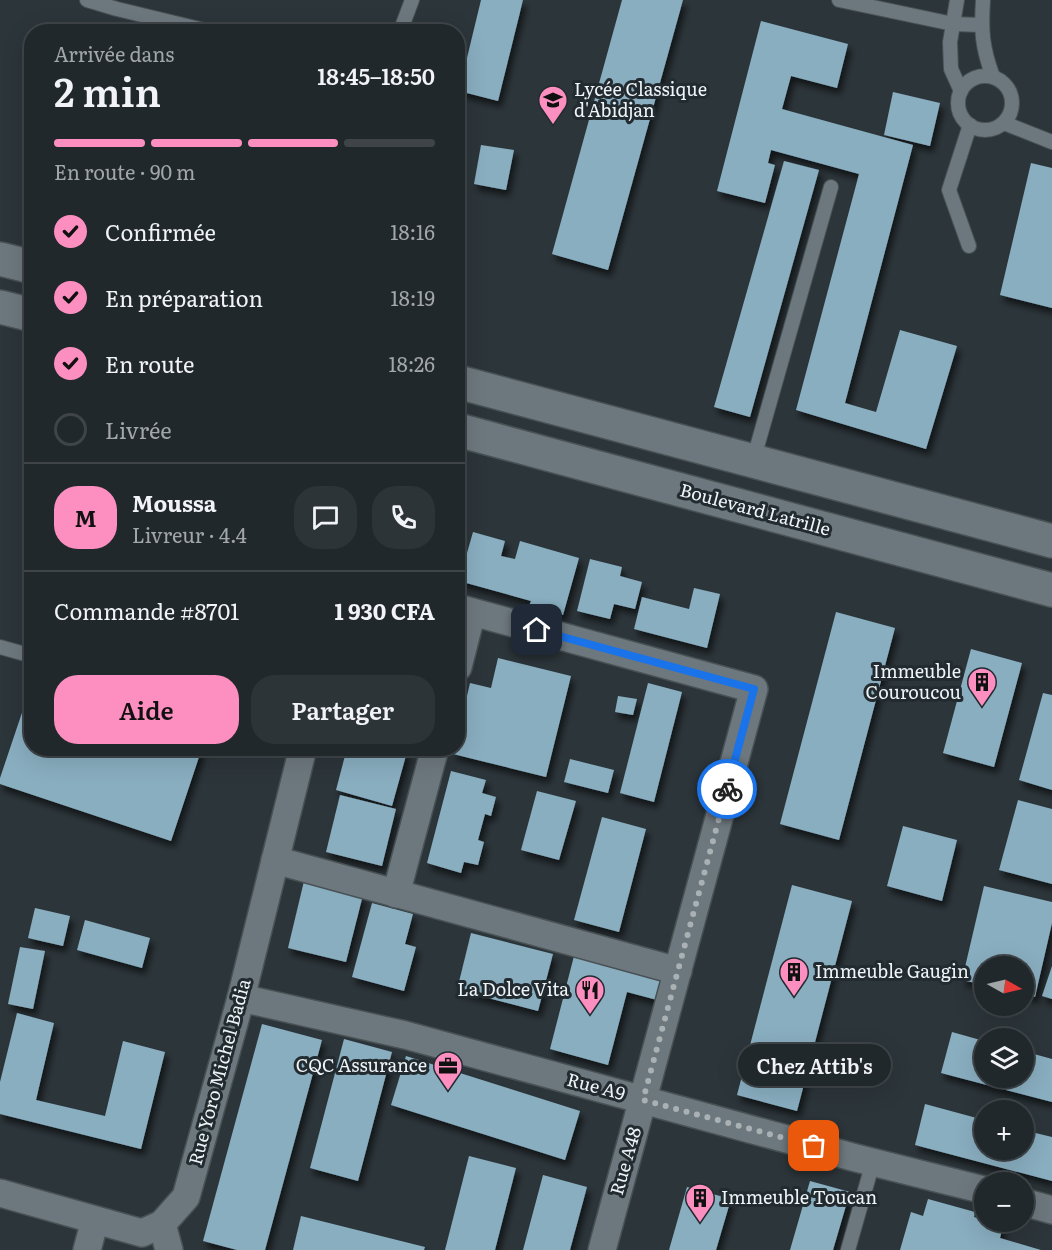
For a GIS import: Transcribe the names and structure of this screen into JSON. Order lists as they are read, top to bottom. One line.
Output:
{"streets":{"street":["Boulevard Latrille","Rue Yoro Michel Badia","Rue A9","Rue A48"]},"crossings":[["Rue Yoro Michel Badia","Rue A9"],["Rue A9","Rue A48"]],"places":{"school or university":["Lycée Classique d'Abidjan"],"building":["Immeuble Couroucou","Immeuble Gaugin","Immeuble Toucan"],"restaurant":["La Dolce Vita"],"office":["CQC Assurance"],"other":["Chez Attib's"]},"north":"right","page":{"heading":["2 min","Arrivée dans","18:45–18:50"],"panel":["Moussa","Livreur · 4.4","Commande #8701","1 930 CFA"],"bar":"En route · 90 m","list":[["Confirmée","18:16"],["En préparation","18:19"],["En route","18:26"],"Livrée"],"round":"M","buttons":["Aide","Partager"],"map_buttons":["+","−"],"bubble":"Chez Attib's"}}
